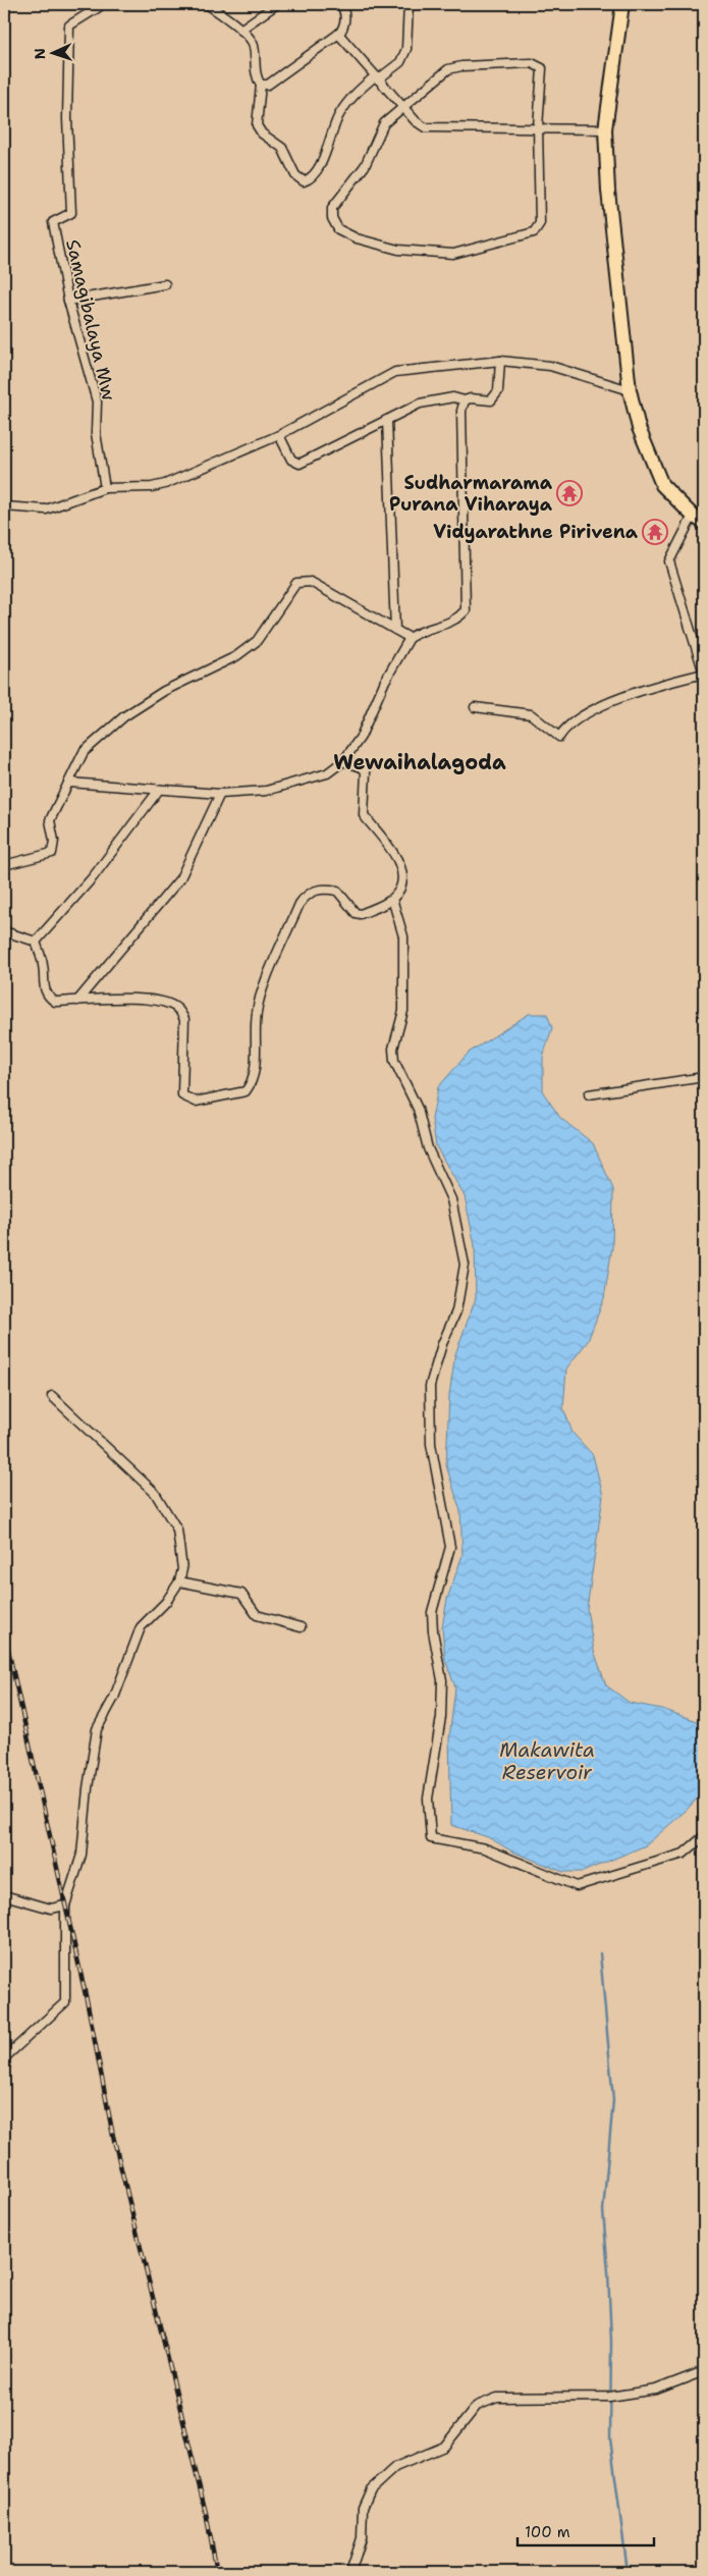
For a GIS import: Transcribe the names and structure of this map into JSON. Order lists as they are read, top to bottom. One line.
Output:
{"streets":{"street":["Samagibalaya Mw"]},"districts":["Wewaihalagoda"],"water":["Makawita Reservoir"],"places":{"temple":["Sudharmarama Purana Viharaya","Vidyarathne Pirivena"]},"scale_bar":"100 m","north":"left"}
